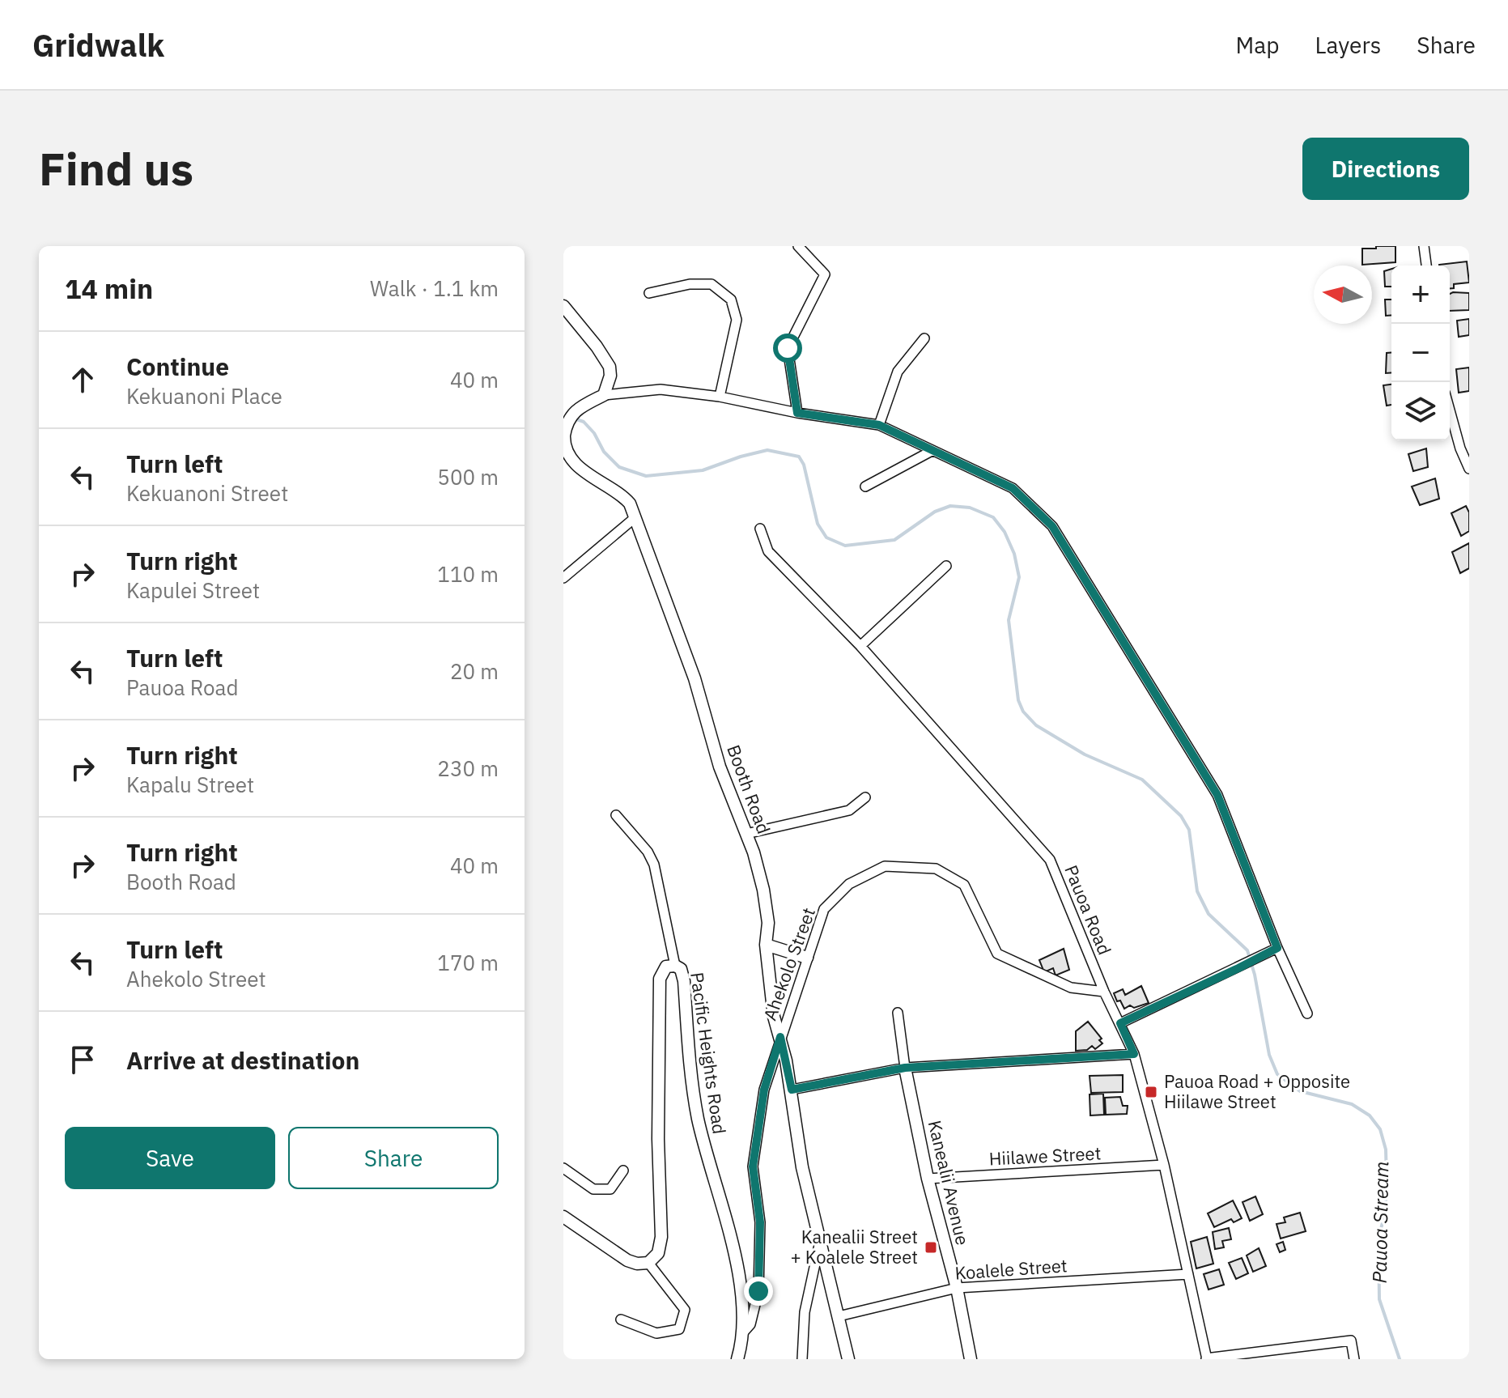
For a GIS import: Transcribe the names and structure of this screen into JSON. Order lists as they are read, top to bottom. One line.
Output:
{"streets":{"street":["Booth Road","Pauoa Road","Ahekolo Street","Pacific Heights Road","Hiilawe Street","Kanealii Avenue","Koalele Street"]},"crossings":[["Booth Road","Ahekolo Street"],["Booth Road","Koalele Street"],["Pauoa Road","Ahekolo Street"],["Pauoa Road","Hiilawe Street"],["Pauoa Road","Koalele Street"],["Ahekolo Street","Pacific Heights Road"],["Hiilawe Street","Kanealii Avenue"],["Kanealii Avenue","Koalele Street"]],"water":["Pauoa Stream"],"places":{"transit":["Pauoa Road + Opposite Hiilawe Street","Kanealii Street + Koalele Street"]},"north":"left","page":{"header":"Gridwalk","nav":["Map","Layers","Share"],"buttons":["Directions",["Save","Share"]],"title":"Find us","heading":["14 min","Walk · 1.1 km"],"map_buttons":["+","−"],"list":[["Continue","Kekuanoni Place","40 m"],["Turn left","Kekuanoni Street","500 m"],["Turn right","Kapulei Street","110 m"],["Turn left","Pauoa Road","20 m"],["Turn right","Kapalu Street","230 m"],["Turn right","Booth Road","40 m"],["Turn left","Ahekolo Street","170 m"],"Arrive at destination"]}}
